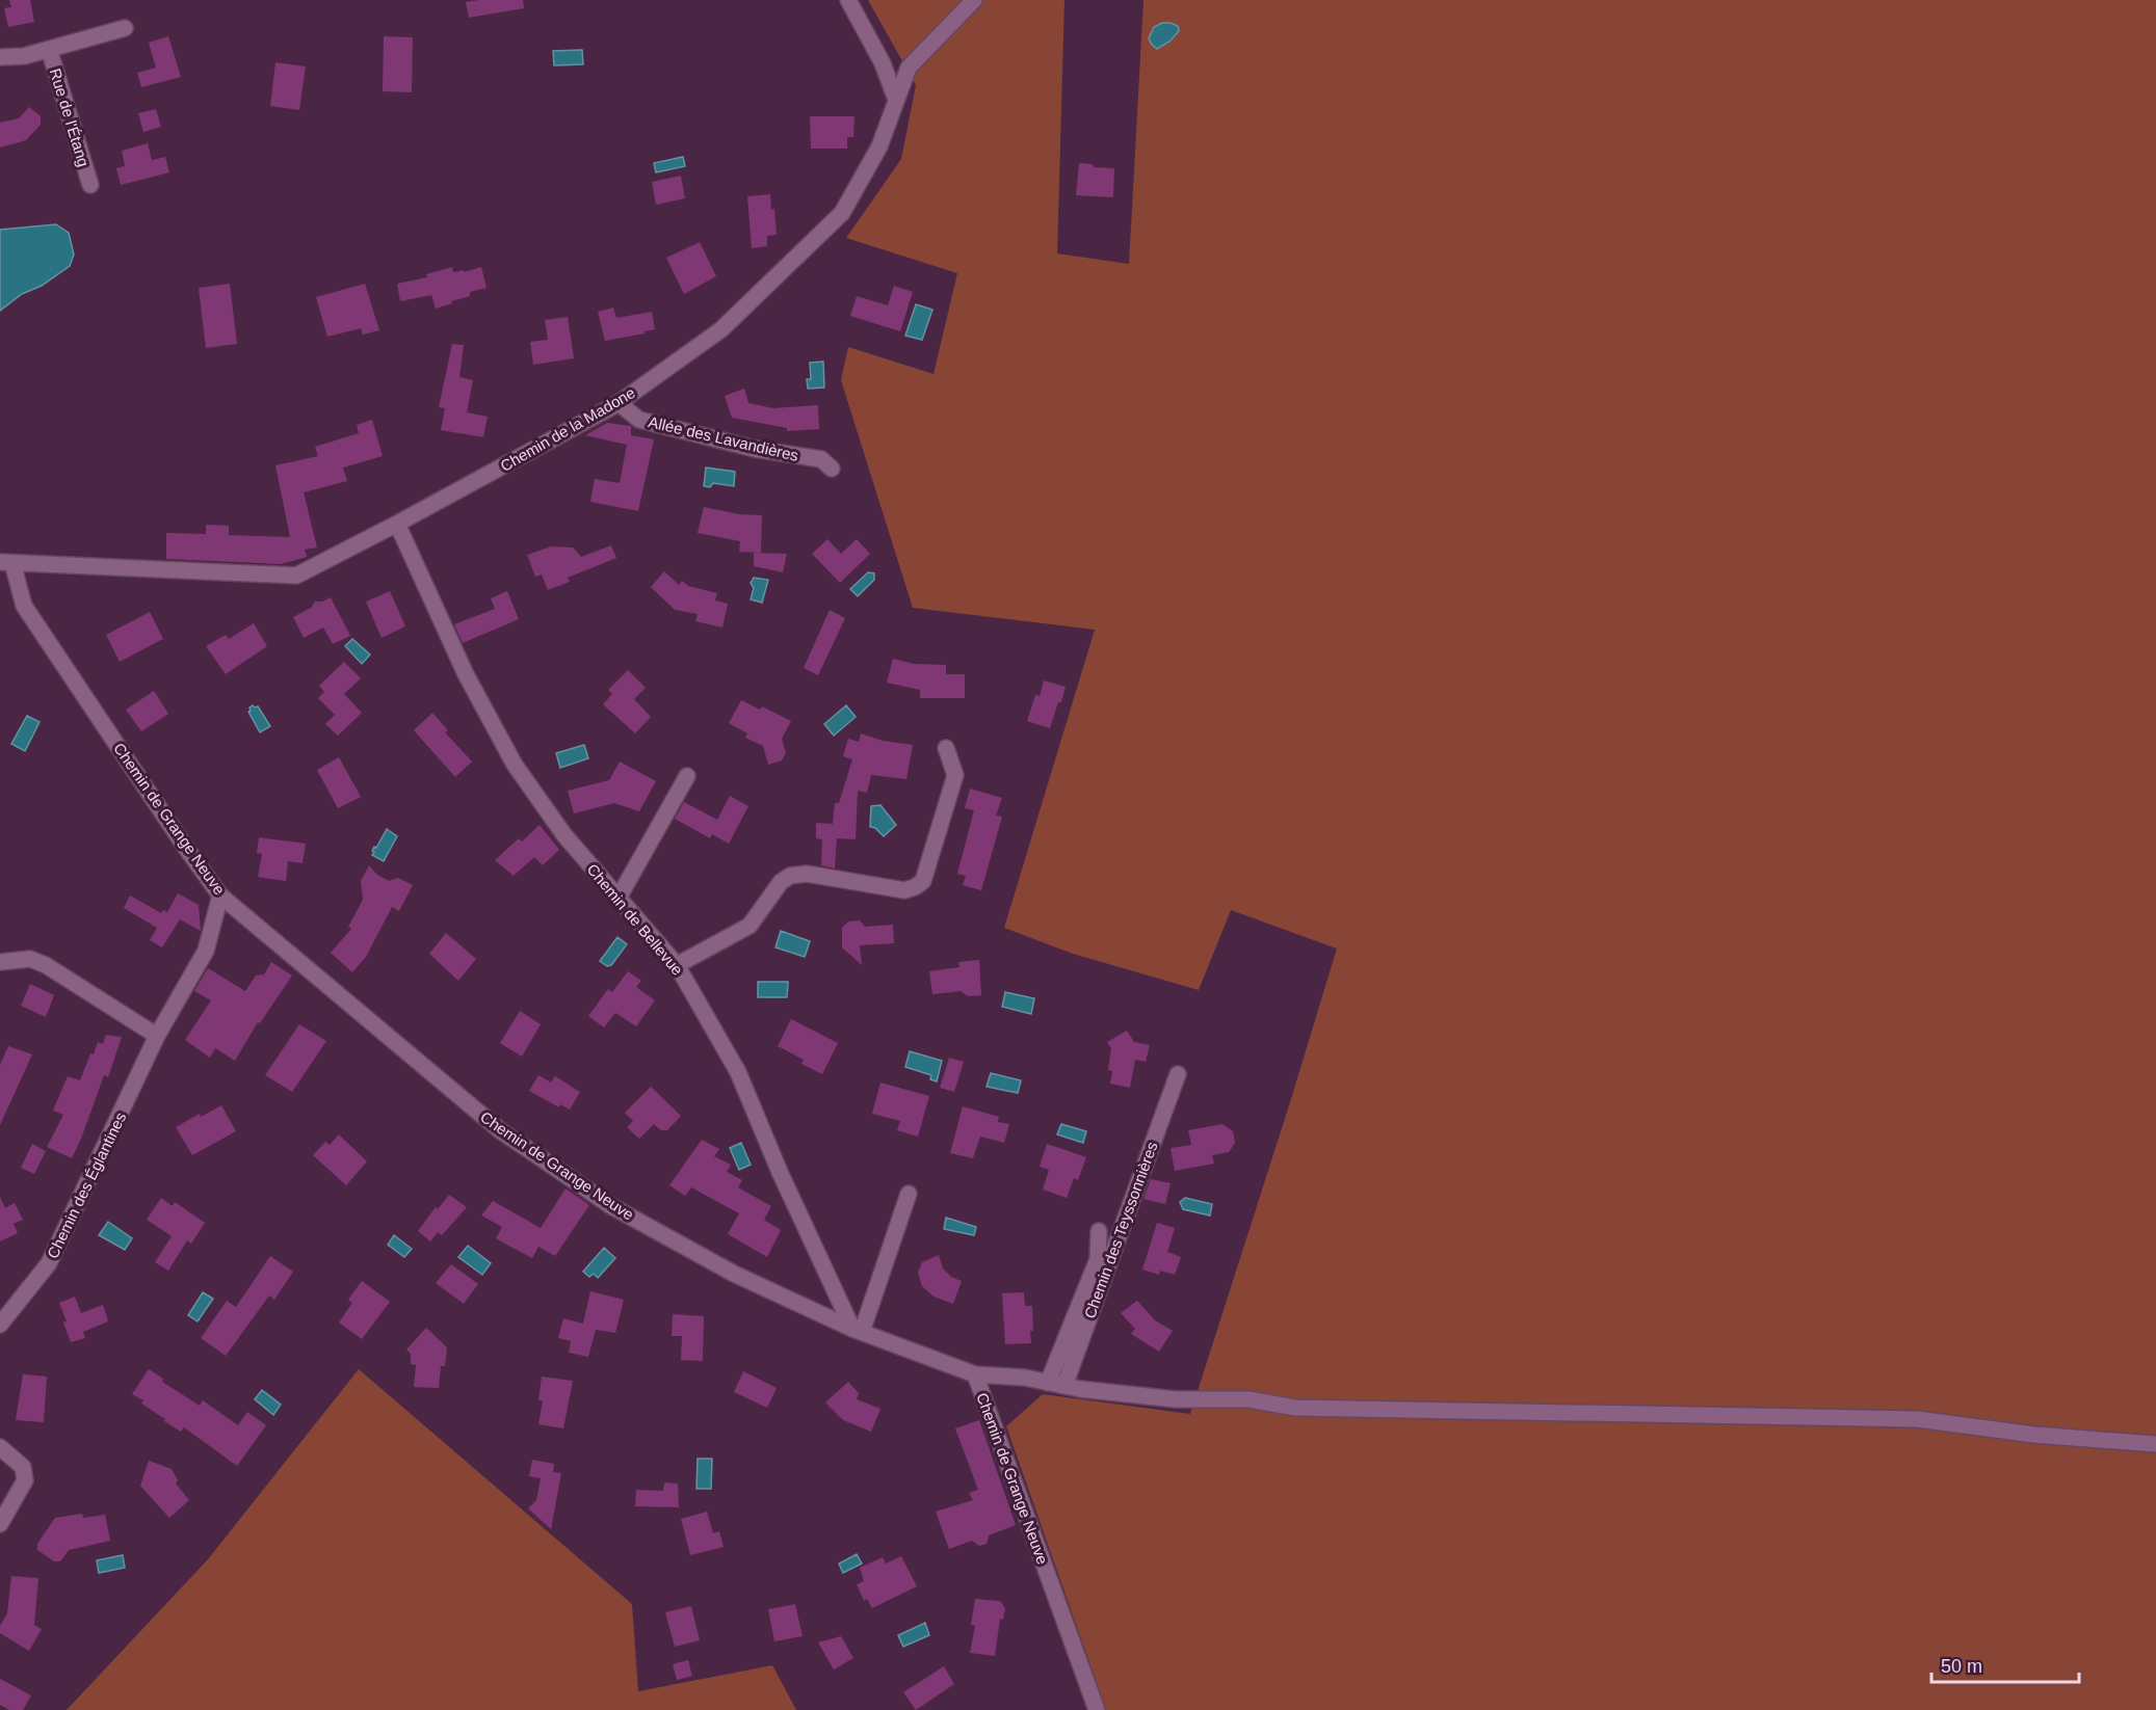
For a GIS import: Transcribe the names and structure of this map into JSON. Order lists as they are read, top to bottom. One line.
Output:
{"streets":{"street":["Rue de l'Étang","Chemin de la Madone","Allée des Lavandières","Chemin de Grange Neuve","Chemin de Bellevue","Chemin des Églantines","Chemin des Teyssonnières"]},"crossings":[["Chemin de la Madone","Allée des Lavandières"],["Chemin de la Madone","Chemin de Grange Neuve"],["Chemin de la Madone","Chemin de Bellevue"],["Chemin de Grange Neuve","Chemin de Bellevue"],["Chemin de Grange Neuve","Chemin des Églantines"]],"scale_bar":"50 m"}
